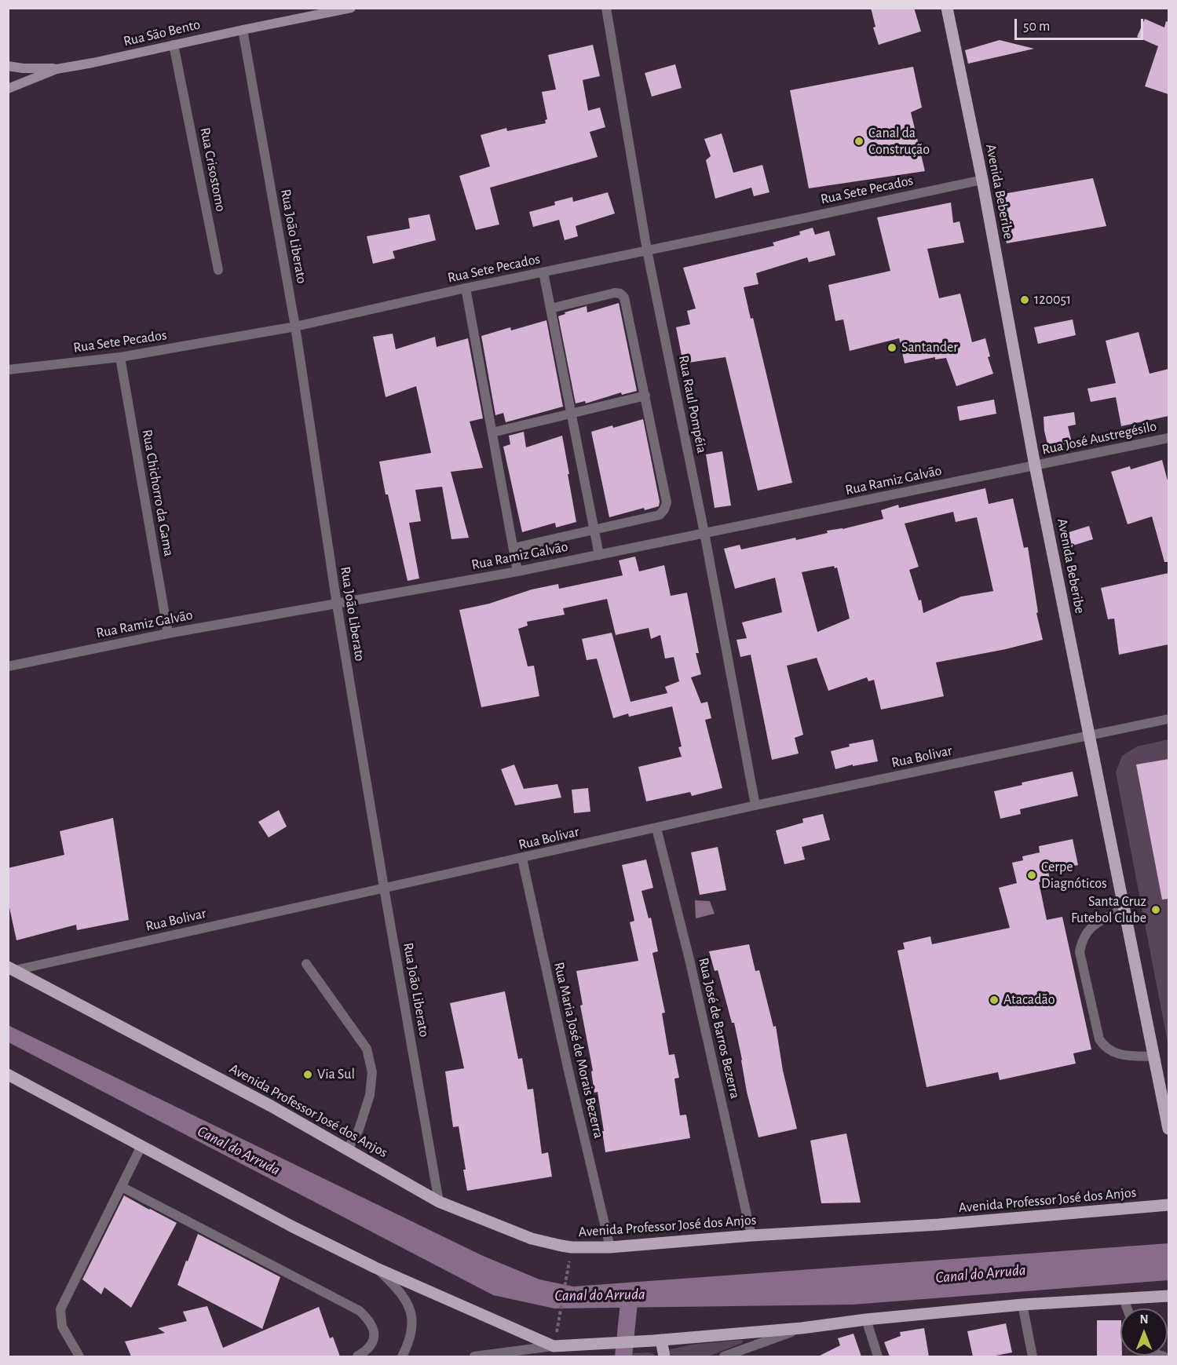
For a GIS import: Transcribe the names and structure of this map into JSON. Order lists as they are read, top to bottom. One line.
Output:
{"streets":{"main road":["Rua São Bento","Avenida Beberibe","Avenida Professor José dos Anjos"],"street":["Rua Crisostomo","Rua Sete Pecados","Rua João Liberato","Rua Raul Pompéia","Rua José Austregésilo","Rua Ramiz Galvão","Rua Chichorro da Gama","Rua Bolivar","Rua José de Barros Bezerra","Rua Maria José de Morais Bezerra"]},"crossings":[["Rua São Bento","Rua Crisostomo"],["Rua São Bento","Rua João Liberato"],["Rua Sete Pecados","Avenida Beberibe"],["Rua Sete Pecados","Rua João Liberato"],["Rua Sete Pecados","Rua Raul Pompéia"],["Rua Sete Pecados","Rua Chichorro da Gama"],["Avenida Beberibe","Rua José Austregésilo"],["Avenida Beberibe","Rua Ramiz Galvão"],["Avenida Beberibe","Rua Bolivar"],["Rua João Liberato","Rua Ramiz Galvão"],["Rua João Liberato","Rua Bolivar"],["Rua João Liberato","Avenida Professor José dos Anjos"],["Rua Raul Pompéia","Rua Ramiz Galvão"],["Rua Raul Pompéia","Rua Bolivar"],["Rua José Austregésilo","Rua Ramiz Galvão"],["Rua Ramiz Galvão","Rua Chichorro da Gama"],["Rua Bolivar","Rua José de Barros Bezerra"],["Rua Bolivar","Rua Maria José de Morais Bezerra"],["Rua Bolivar","Avenida Professor José dos Anjos"],["Rua José de Barros Bezerra","Avenida Professor José dos Anjos"],["Rua Maria José de Morais Bezerra","Avenida Professor José dos Anjos"]],"water":["Canal do Arruda"],"places":["Canal da Construção","120051","Santander","Cerpe Diagnóticos","Santa Cruz Futebol Clube","Atacadão","Via Sul"],"scale_bar":"50 m","north":"top"}
